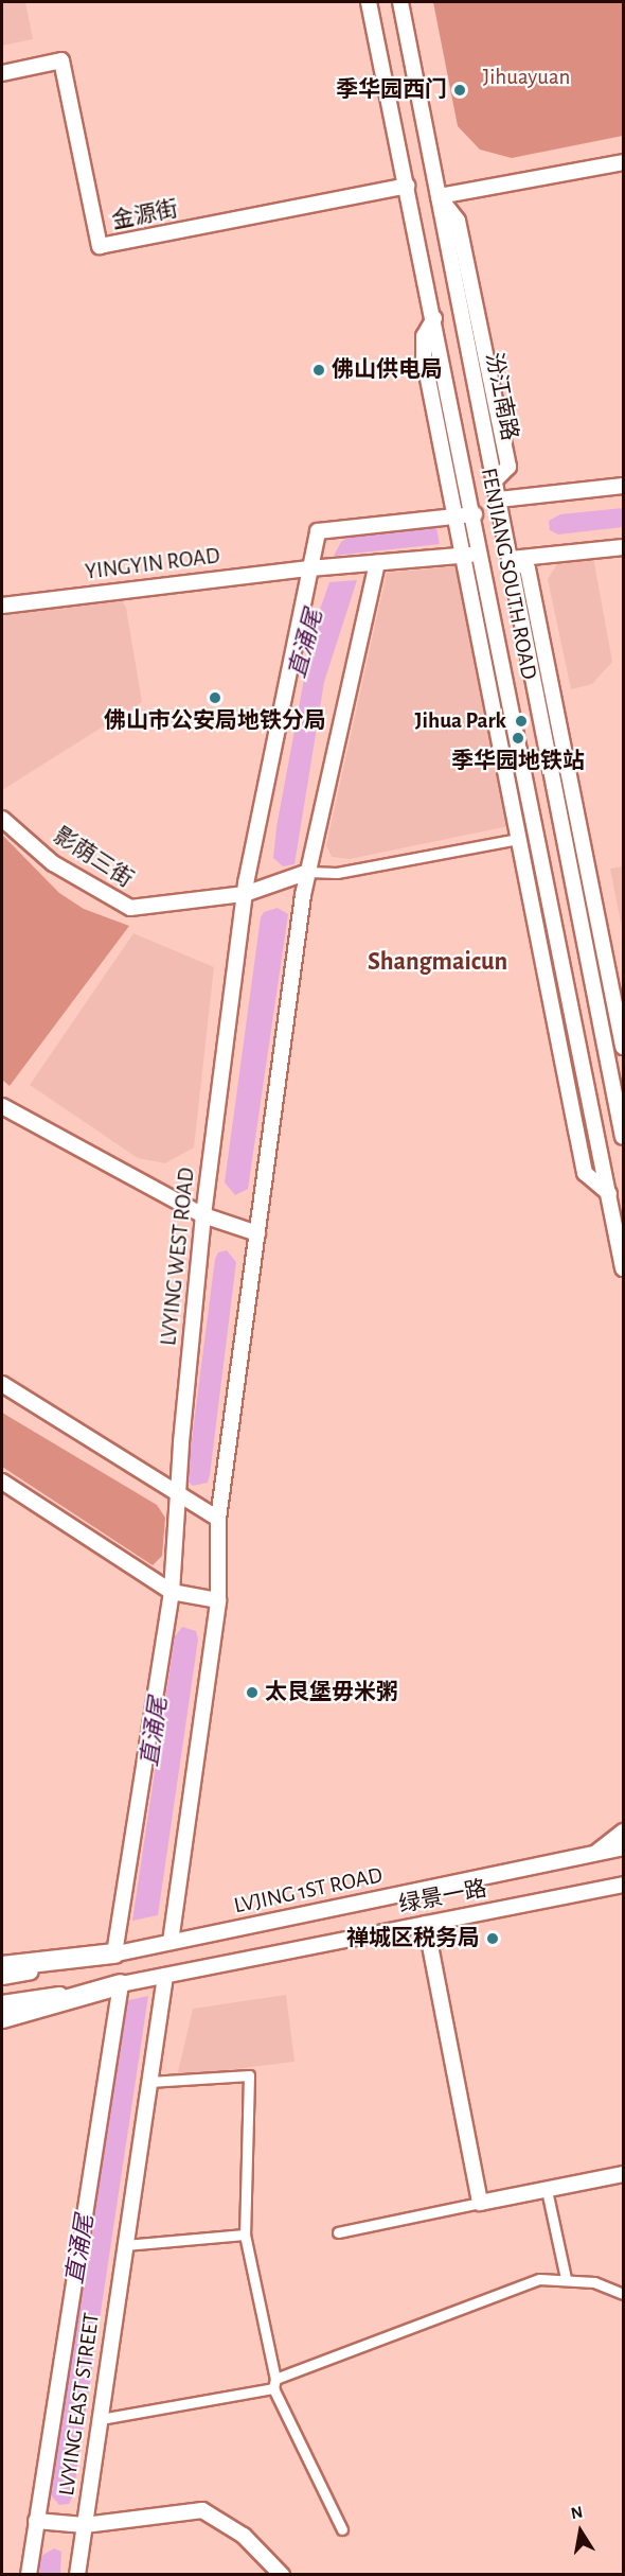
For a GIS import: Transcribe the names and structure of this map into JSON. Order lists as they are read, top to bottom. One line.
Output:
{"streets":{"street":["金源街","汾江南路","YINGYIN ROAD","FENJIANG SOUTH ROAD","影荫三街","LVYING WEST ROAD","LVJING 1ST ROAD","绿景一路","LVYING EAST STREET"]},"crossings":[["金源街","FENJIANG SOUTH ROAD"],["YINGYIN ROAD","FENJIANG SOUTH ROAD"],["YINGYIN ROAD","LVYING WEST ROAD"],["影荫三街","LVYING WEST ROAD"],["LVYING WEST ROAD","LVJING 1ST ROAD"],["绿景一路","LVYING EAST STREET"]],"districts":["Shangmaicun"],"water":["直涌尾"],"parks":["Jihuayuan"],"places":["季华园西门","佛山供电局","佛山市公安局地铁分局","Jihua Park","季华园地铁站","太艮堡毋米粥","禅城区税务局"],"north":"top"}
